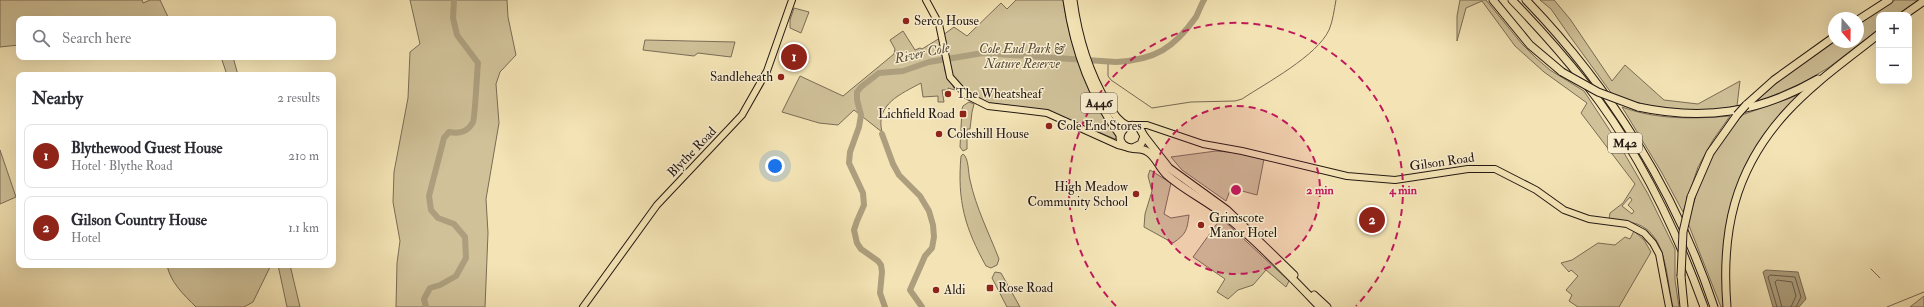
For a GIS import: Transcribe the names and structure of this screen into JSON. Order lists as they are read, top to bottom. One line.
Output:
{"streets":{"highway":["A446","M42"],"main road":["Blythe Road","Gilson Road"]},"crossings":[["A446","Gilson Road"]],"water":["River Cole"],"parks":["Cole End Park & Nature Reserve"],"places":{"other":["Serco House","Sandleheath","The Wheatsheaf","Cole End Stores","Coleshill House","High Meadow Community School","Grimscote Manor Hotel","Aldi"],"transit":["Lichfield Road","Rose Road"]},"north":"bottom","page":{"map_buttons":["+","−"],"search":"Search here","pins":["1","2"],"heading":["Nearby","2 results"],"list":[{"mark":"1","name":"Blythewood Guest House","note":"Hotel · Blythe Road","value":"210 m"},{"mark":"2","name":"Gilson Country House","note":"Hotel","value":"1.1 km"}]},"rings":["2 min","4 min"]}
